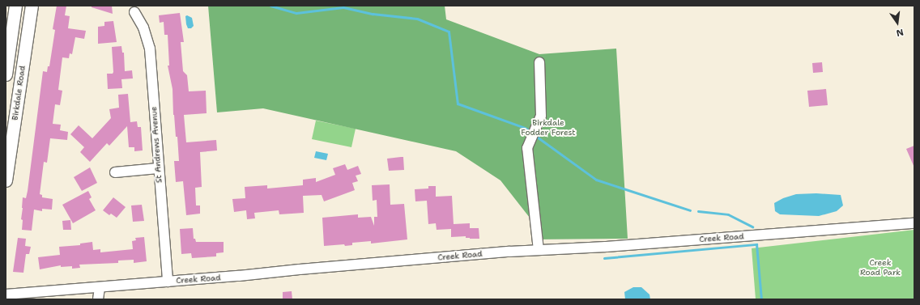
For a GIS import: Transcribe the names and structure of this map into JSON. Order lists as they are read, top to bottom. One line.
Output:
{"streets":{"main road":["Birkdale Road"],"street":["St Andrews Avenue","Creek Road"]},"crossings":[["St Andrews Avenue","Creek Road"]],"parks":["Birkdale Fodder Forest","Creek Road Park"],"north":"bottom"}
